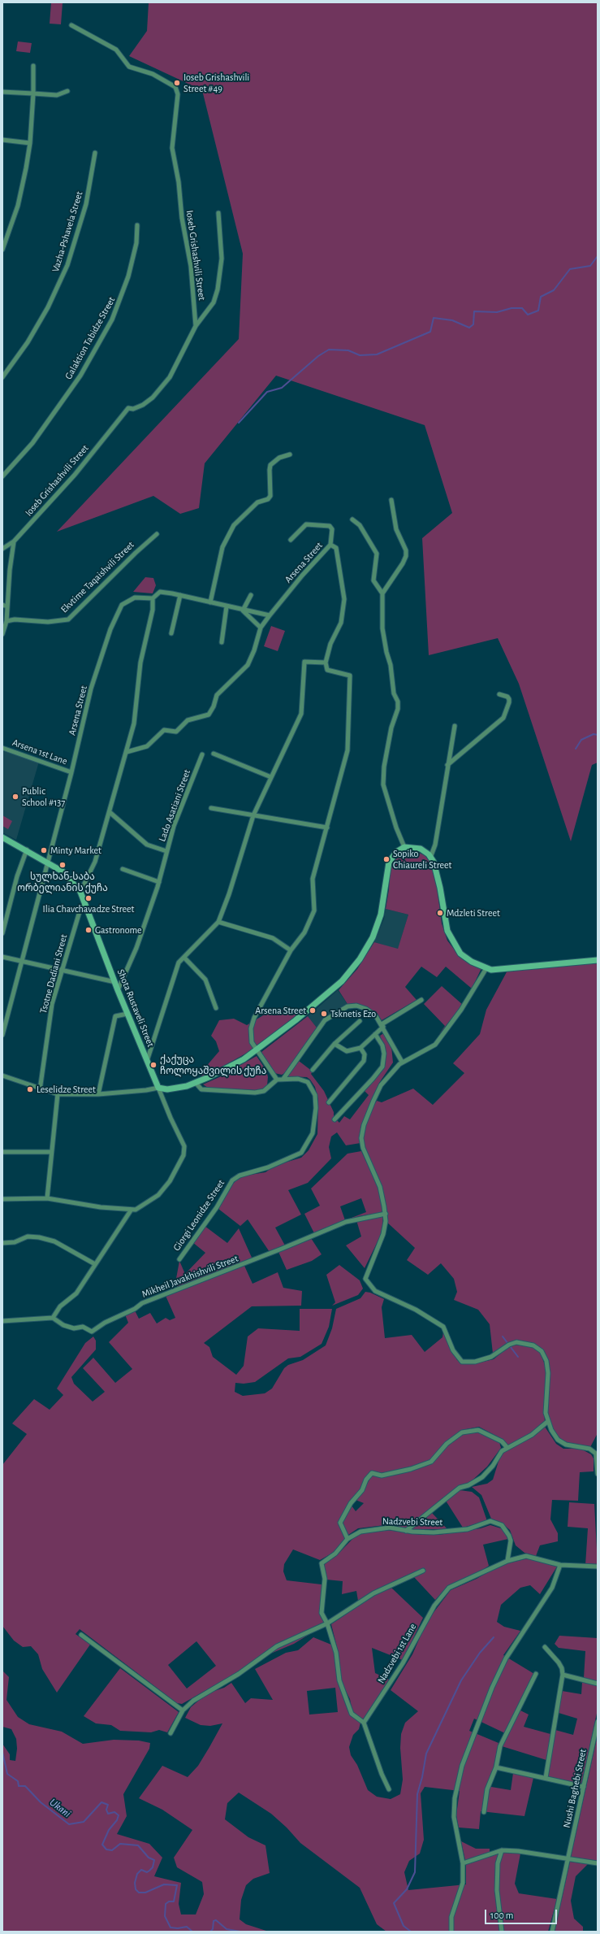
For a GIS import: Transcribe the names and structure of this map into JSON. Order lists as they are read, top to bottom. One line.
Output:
{"streets":{"main road":["Shota Rustaveli Street"],"street":["Vazha-Pshavela Street","Ioseb Grishashvili Street","Galaktion Tabidze Street","Arsena Street","Ekvtime Taqaishvili Street","Arsena 1st Lane","Lado Asatiani Street","Tsotne Dadiani Street","Giorgi Leonidze Street","Mikheil Javakhishvili Street","Nadzvebi Street","Nadzvebi 1st Lane","Nushi Baghebi Street"]},"crossings":[["Arsena Street","Arsena 1st Lane"],["Arsena Street","Shota Rustaveli Street"],["Tsotne Dadiani Street","Shota Rustaveli Street"],["Nadzvebi Street","Nadzvebi 1st Lane"]],"water":["Ukani"],"places":["Ioseb Grishashvili Street #49","Public School #137","Minty Market","Sopiko Chiaureli Street","სულხან-საბა ორბელიანის ქუჩა","Ilia Chavchavadze Street","Mdzleti Street","Gastronome","Arsena Street","Tsknetis Ezo","ქაქუცა ჩოლოყაშვილის ქუჩა","Leselidze Street"],"scale_bar":"100 m"}
